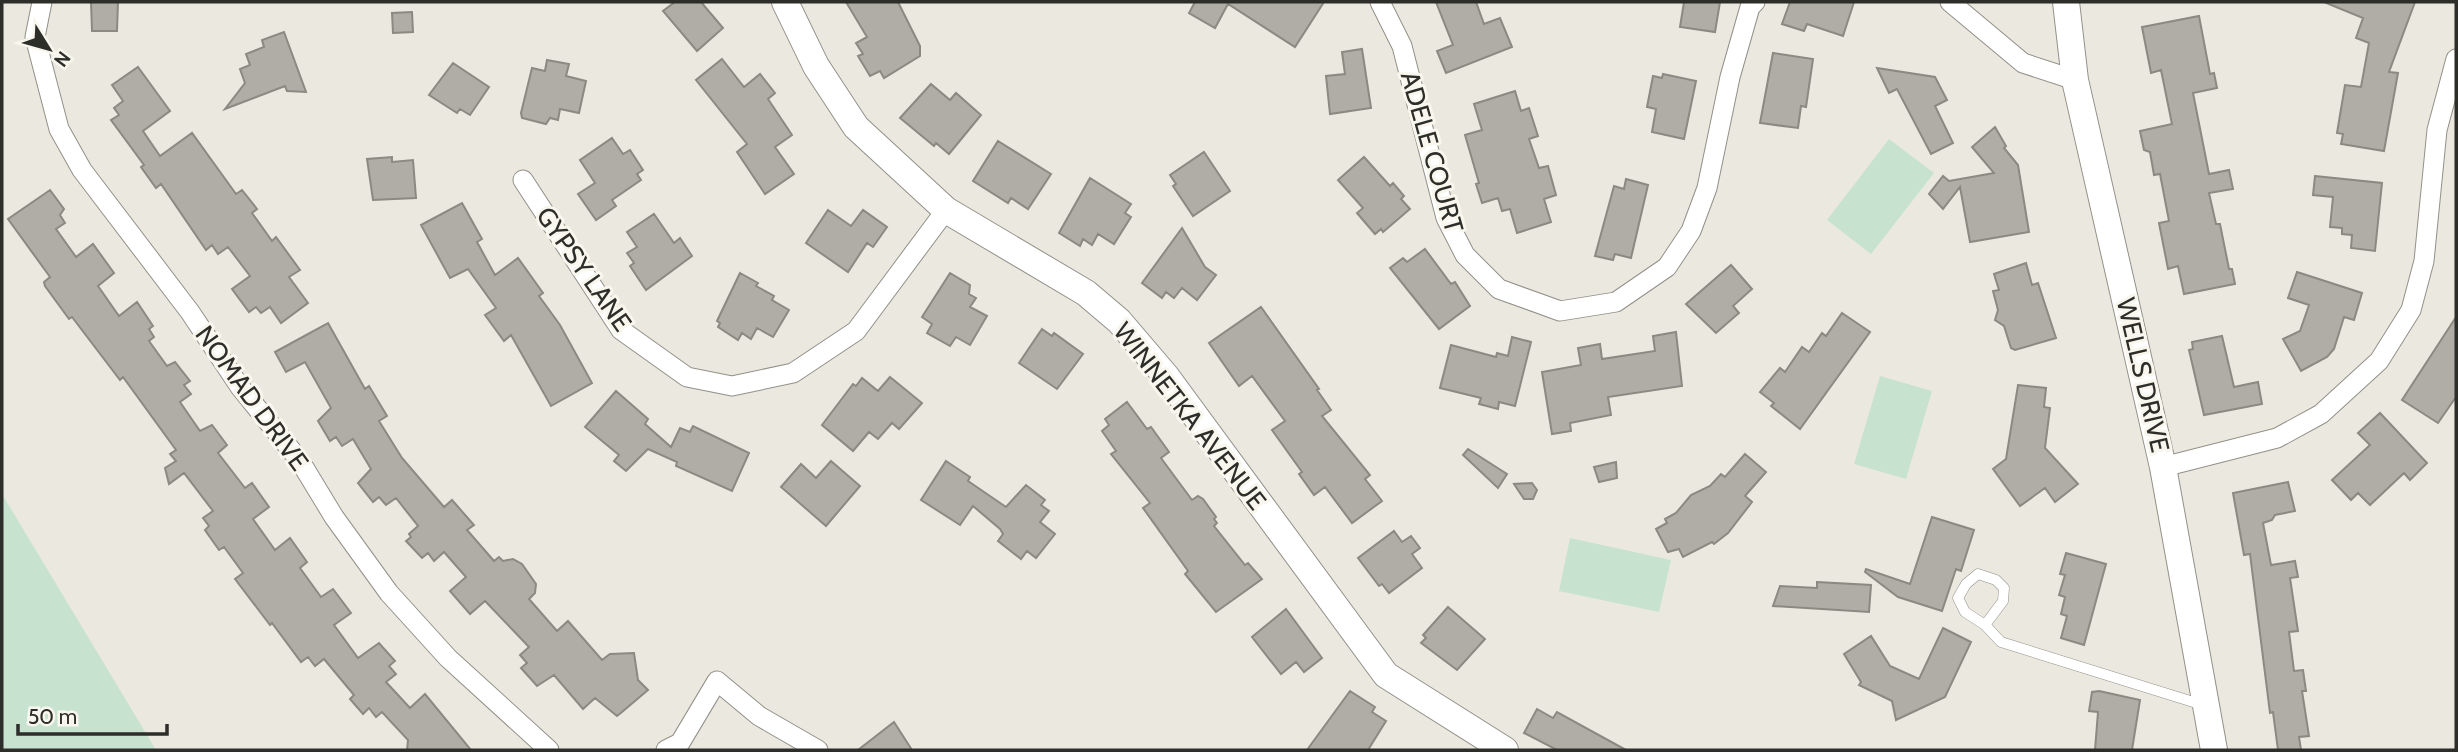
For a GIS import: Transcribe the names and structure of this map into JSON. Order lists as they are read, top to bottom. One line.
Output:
{"streets":{"main road":["WELLS DRIVE","WINNETKA AVENUE"],"street":["ADELE COURT","GYPSY LANE","NOMAD DRIVE"]},"crossings":[["GYPSY LANE","WINNETKA AVENUE"]],"scale_bar":"50 m","north":"bottom right"}
